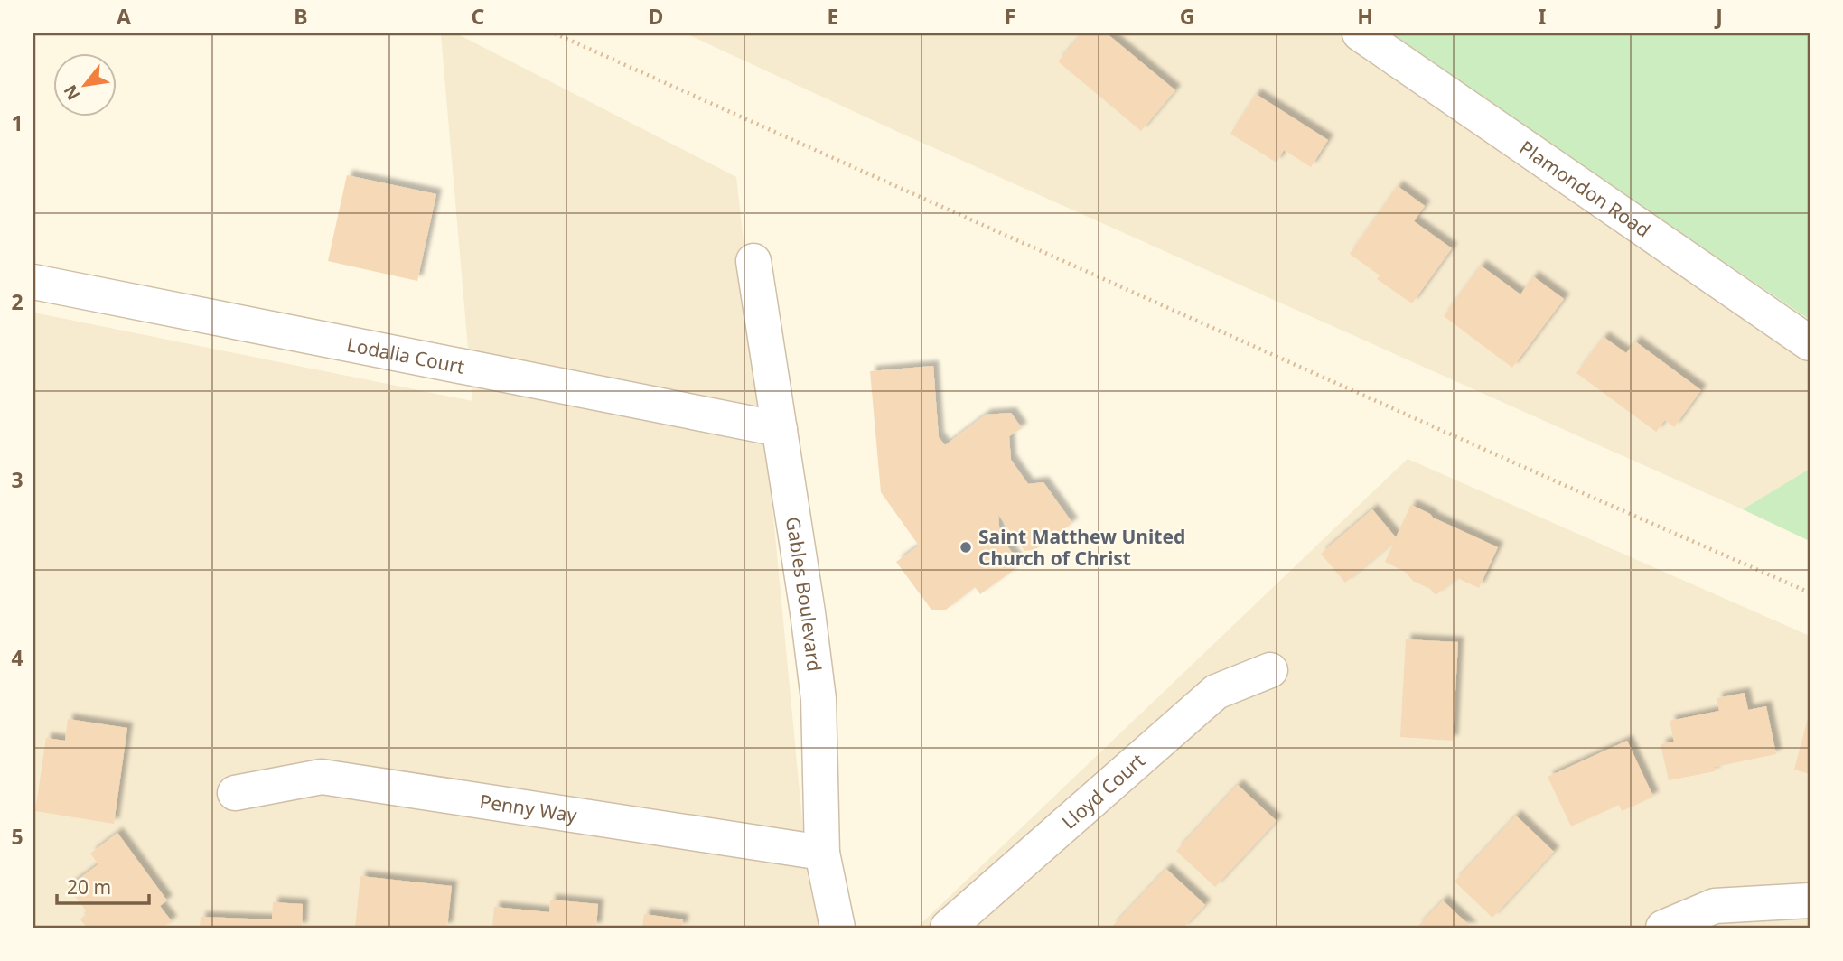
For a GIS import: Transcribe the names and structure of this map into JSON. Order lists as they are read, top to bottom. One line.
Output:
{"streets":{"street":["Plamondon Road","Lodalia Court","Gables Boulevard","Lloyd Court","Penny Way"]},"crossings":[["Lodalia Court","Gables Boulevard"],["Gables Boulevard","Penny Way"]],"places":["Saint Matthew United Church of Christ"],"scale_bar":"20 m","north":"bottom left","grid":{"columns":["A","B","C","D","E","F","G","H","I","J"],"rows":["1","2","3","4","5"]}}
